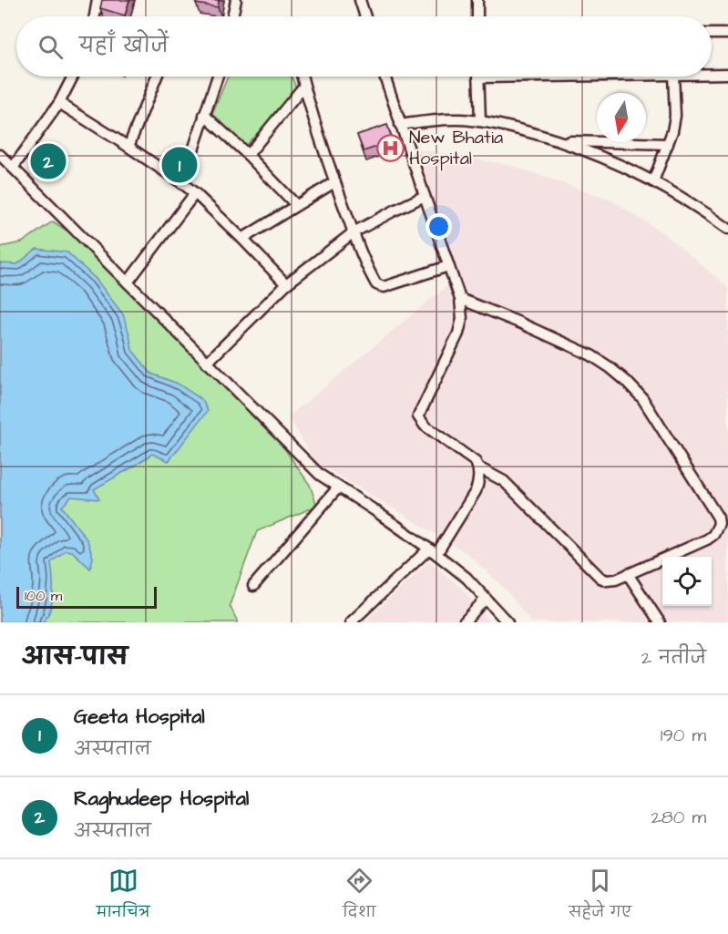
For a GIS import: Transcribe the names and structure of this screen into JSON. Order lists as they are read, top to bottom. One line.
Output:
{"places":{"hospital":["New Bhatia Hospital"]},"scale_bar":"100 m","north":"bottom","page":{"search":"यहाँ खोजें","pins":["2","1"],"scale":"100 m","heading":["आस-पास","2 नतीजे"],"list":[{"mark":"1","name":"Geeta Hospital","note":"अस्पताल","value":"190 m"},{"mark":"2","name":"Raghudeep Hospital","note":"अस्पताल","value":"280 m"}],"nav":["मानचित्र","दिशा","सहेजे गए"]}}
